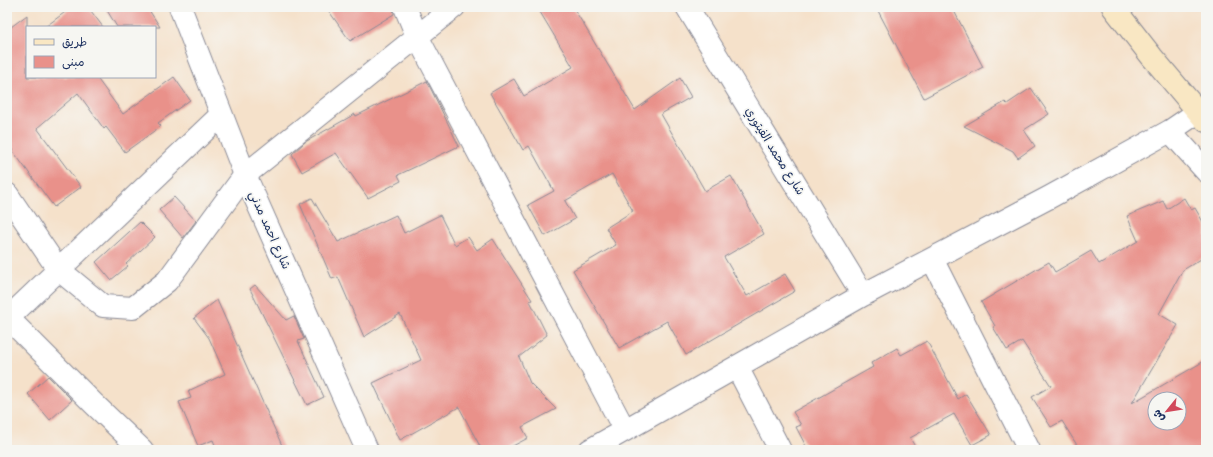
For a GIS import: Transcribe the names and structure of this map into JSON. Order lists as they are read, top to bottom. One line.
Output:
{"streets":{"street":["شارع محمد الفيتوري","شارع احمد مدني"]},"legend":["طريق","مبنى"],"north":"bottom left"}
